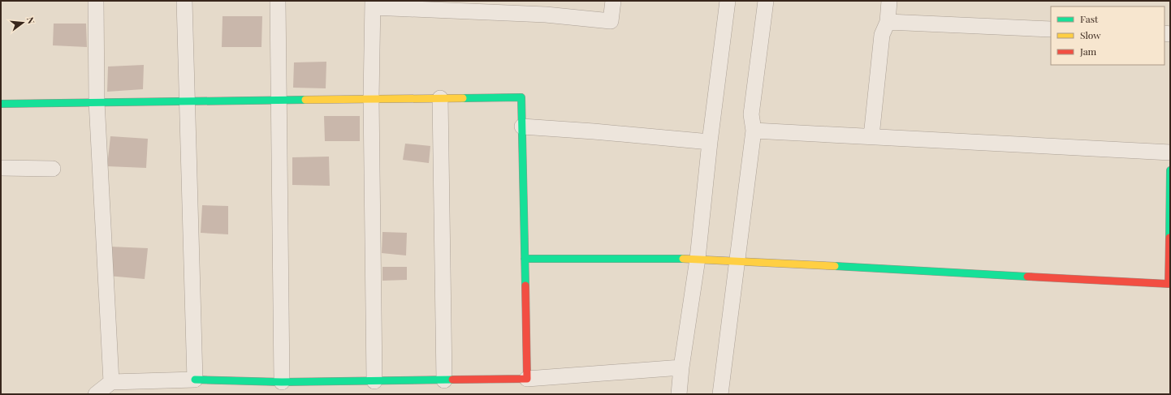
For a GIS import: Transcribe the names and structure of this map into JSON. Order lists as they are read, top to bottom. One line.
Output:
{"legend":["Fast","Slow","Jam"],"north":"right"}
